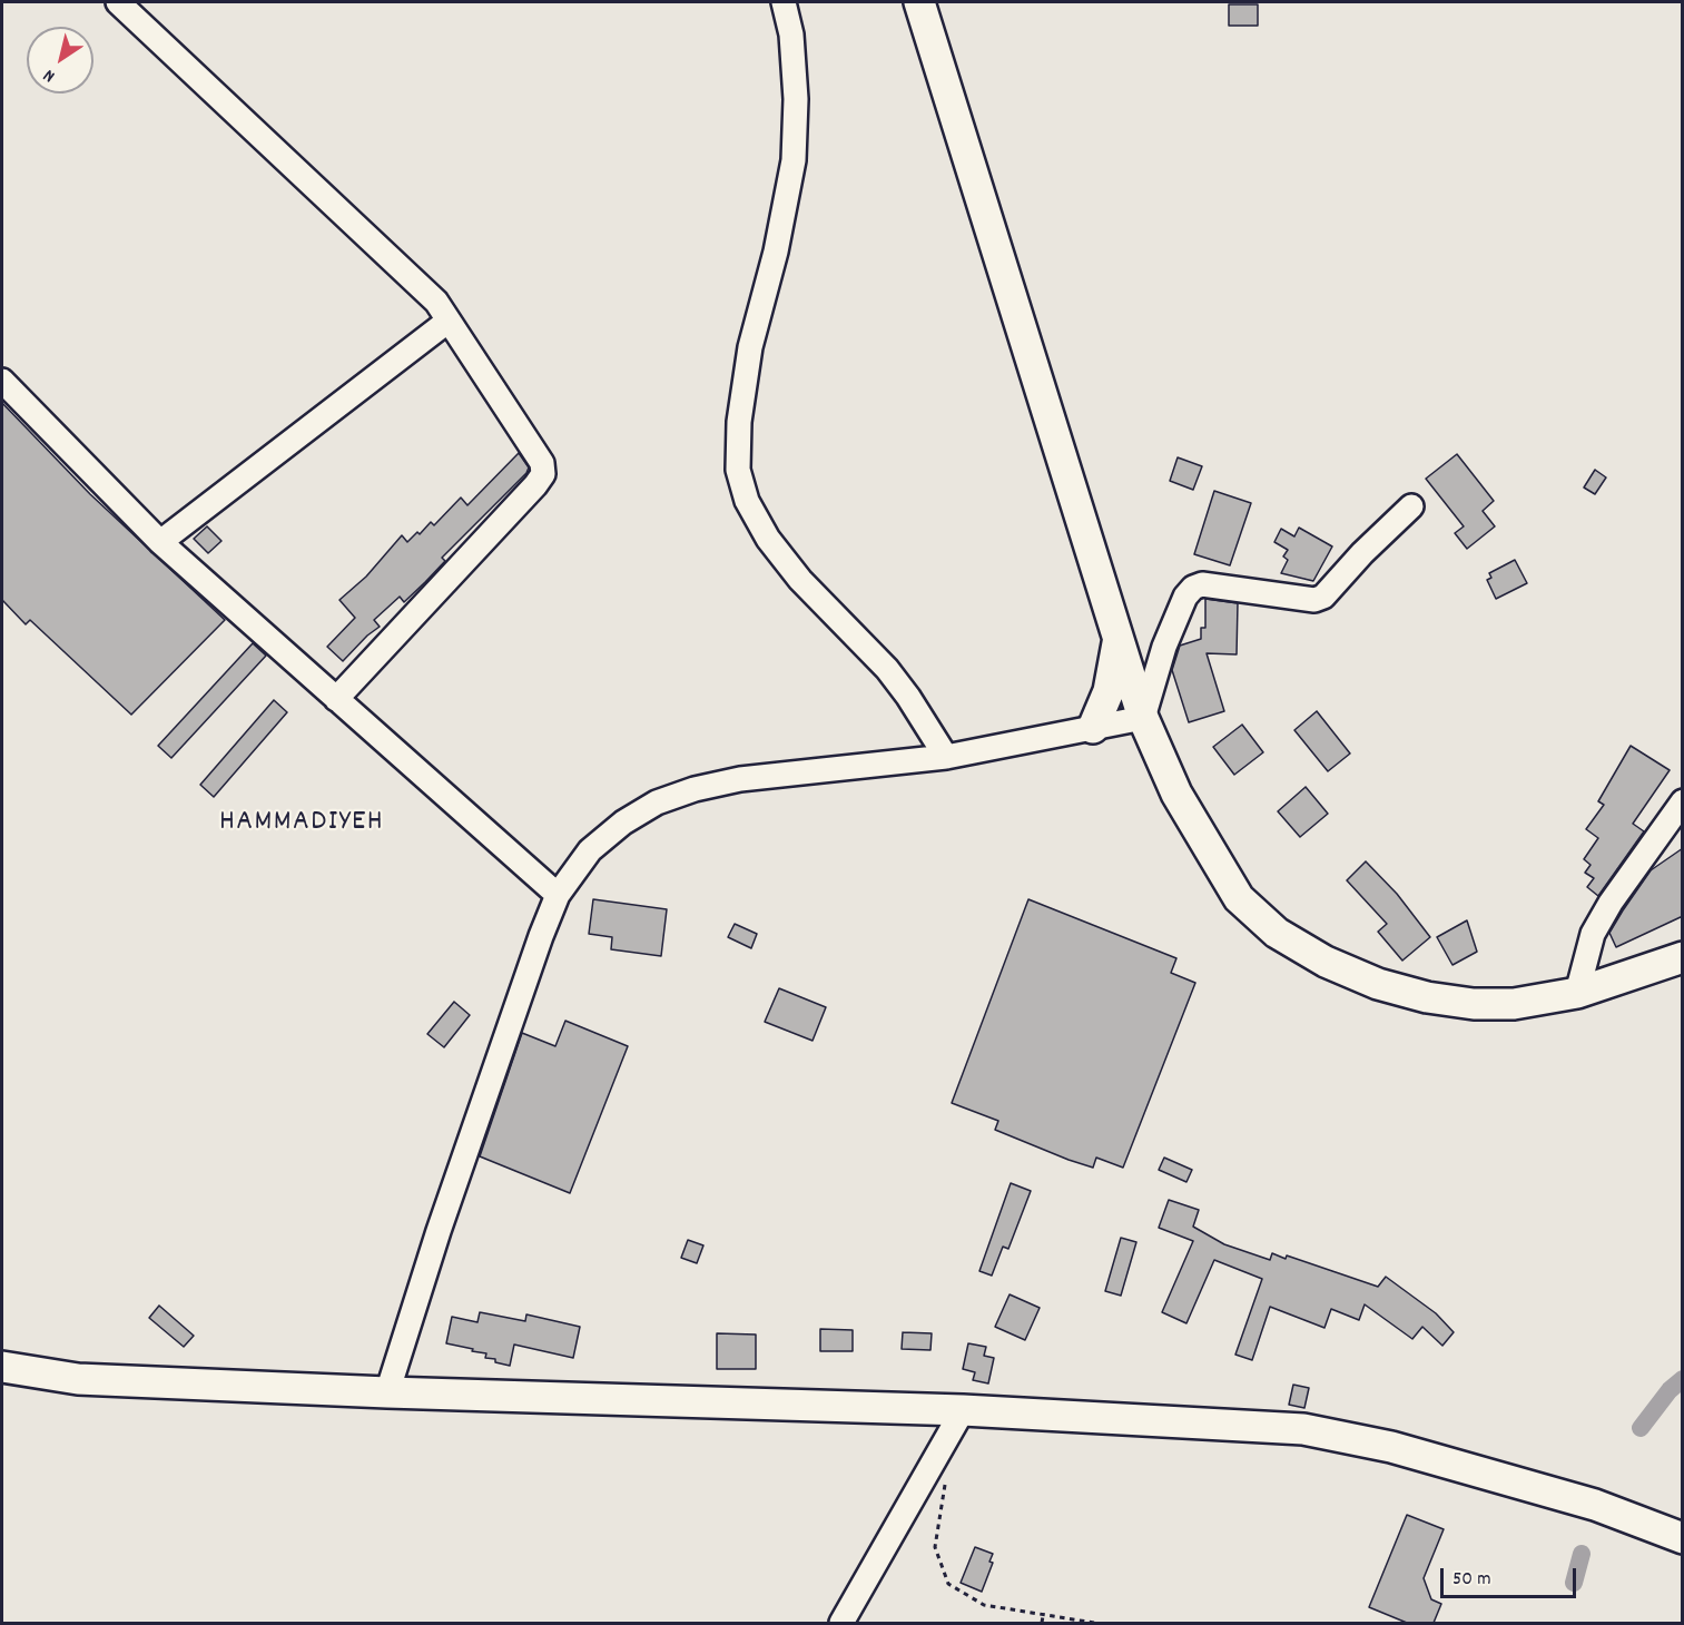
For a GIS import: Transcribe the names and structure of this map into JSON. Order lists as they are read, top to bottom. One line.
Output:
{"districts":["HAMMADIYEH"],"scale_bar":"50 m","north":"bottom left"}
